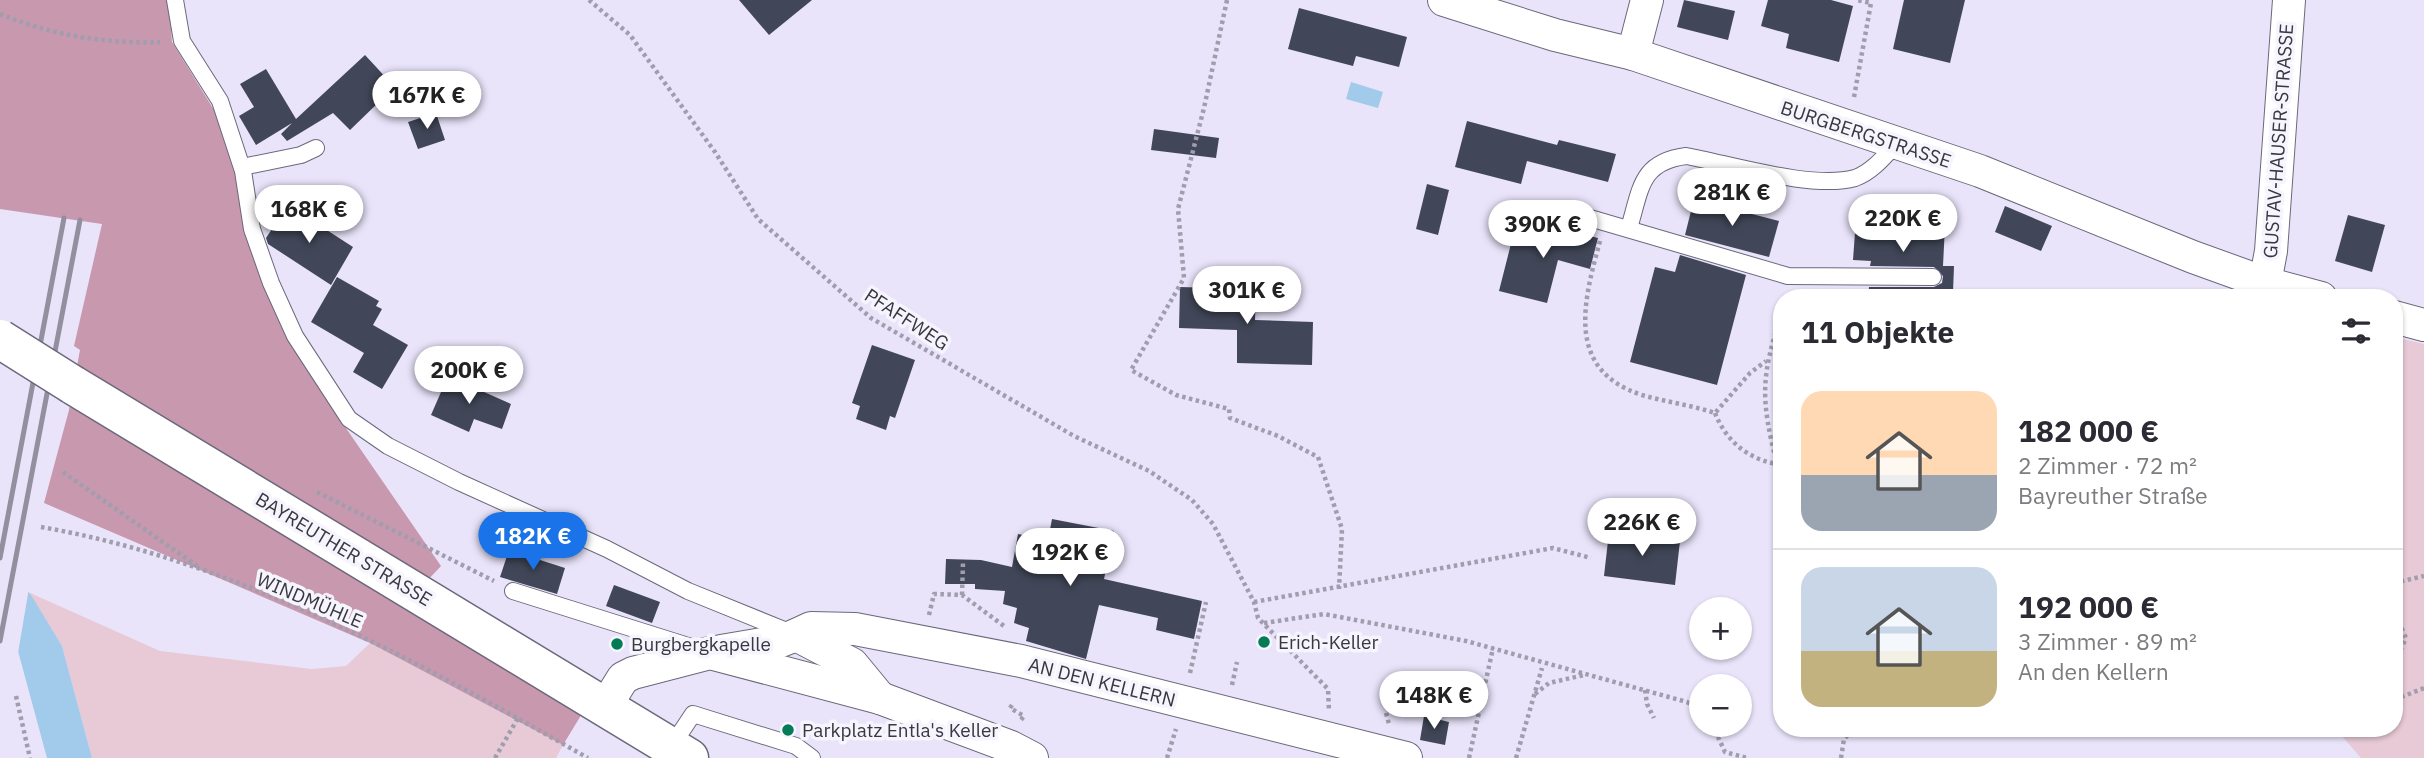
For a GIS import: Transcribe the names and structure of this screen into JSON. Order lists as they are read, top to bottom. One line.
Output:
{"streets":{"street":["BURGBERGSTRASSE","GUSTAV-HAUSER-STRASSE","BAYREUTHER STRASSE","AN DEN KELLERN"],"path":["PFAFFWEG","WINDMÜHLE"]},"crossings":[["BURGBERGSTRASSE","GUSTAV-HAUSER-STRASSE"],["BAYREUTHER STRASSE","AN DEN KELLERN"]],"places":["Erich-Keller","Burgbergkapelle","Parkplatz Entla's Keller"],"page":{"price":["167K €","281K €","168K €","220K €","390K €","301K €","200K €","226K €","182K €","192K €","148K €"],"heading":"11 Objekte","list":[{"name":"182 000 €","note":"2 Zimmer · 72 m² · Bayreuther Straße"},{"name":"192 000 €","note":"3 Zimmer · 89 m² · An den Kellern"}],"map_buttons":["+","−"]}}
